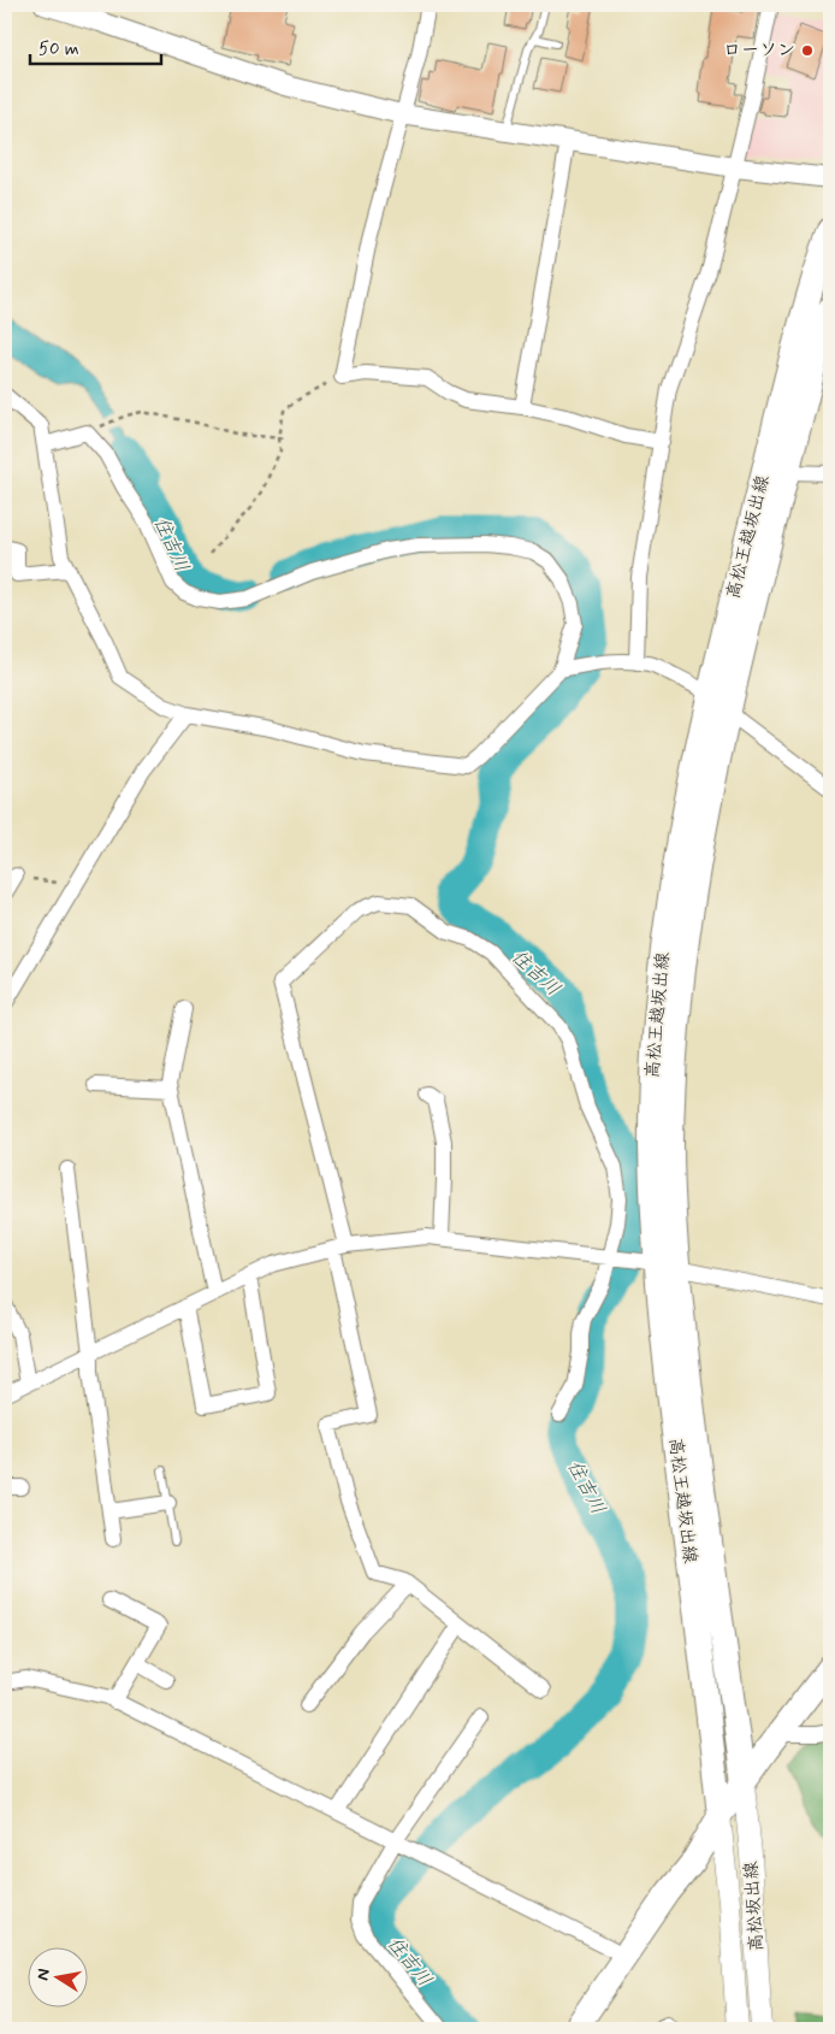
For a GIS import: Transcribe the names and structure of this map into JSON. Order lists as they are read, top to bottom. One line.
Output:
{"streets":{"main road":["高松王越坂出線","高松坂出線"]},"crossings":[["高松王越坂出線","高松坂出線"]],"water":["住吉川"],"places":["ローソン"],"scale_bar":"50 m","north":"left"}
